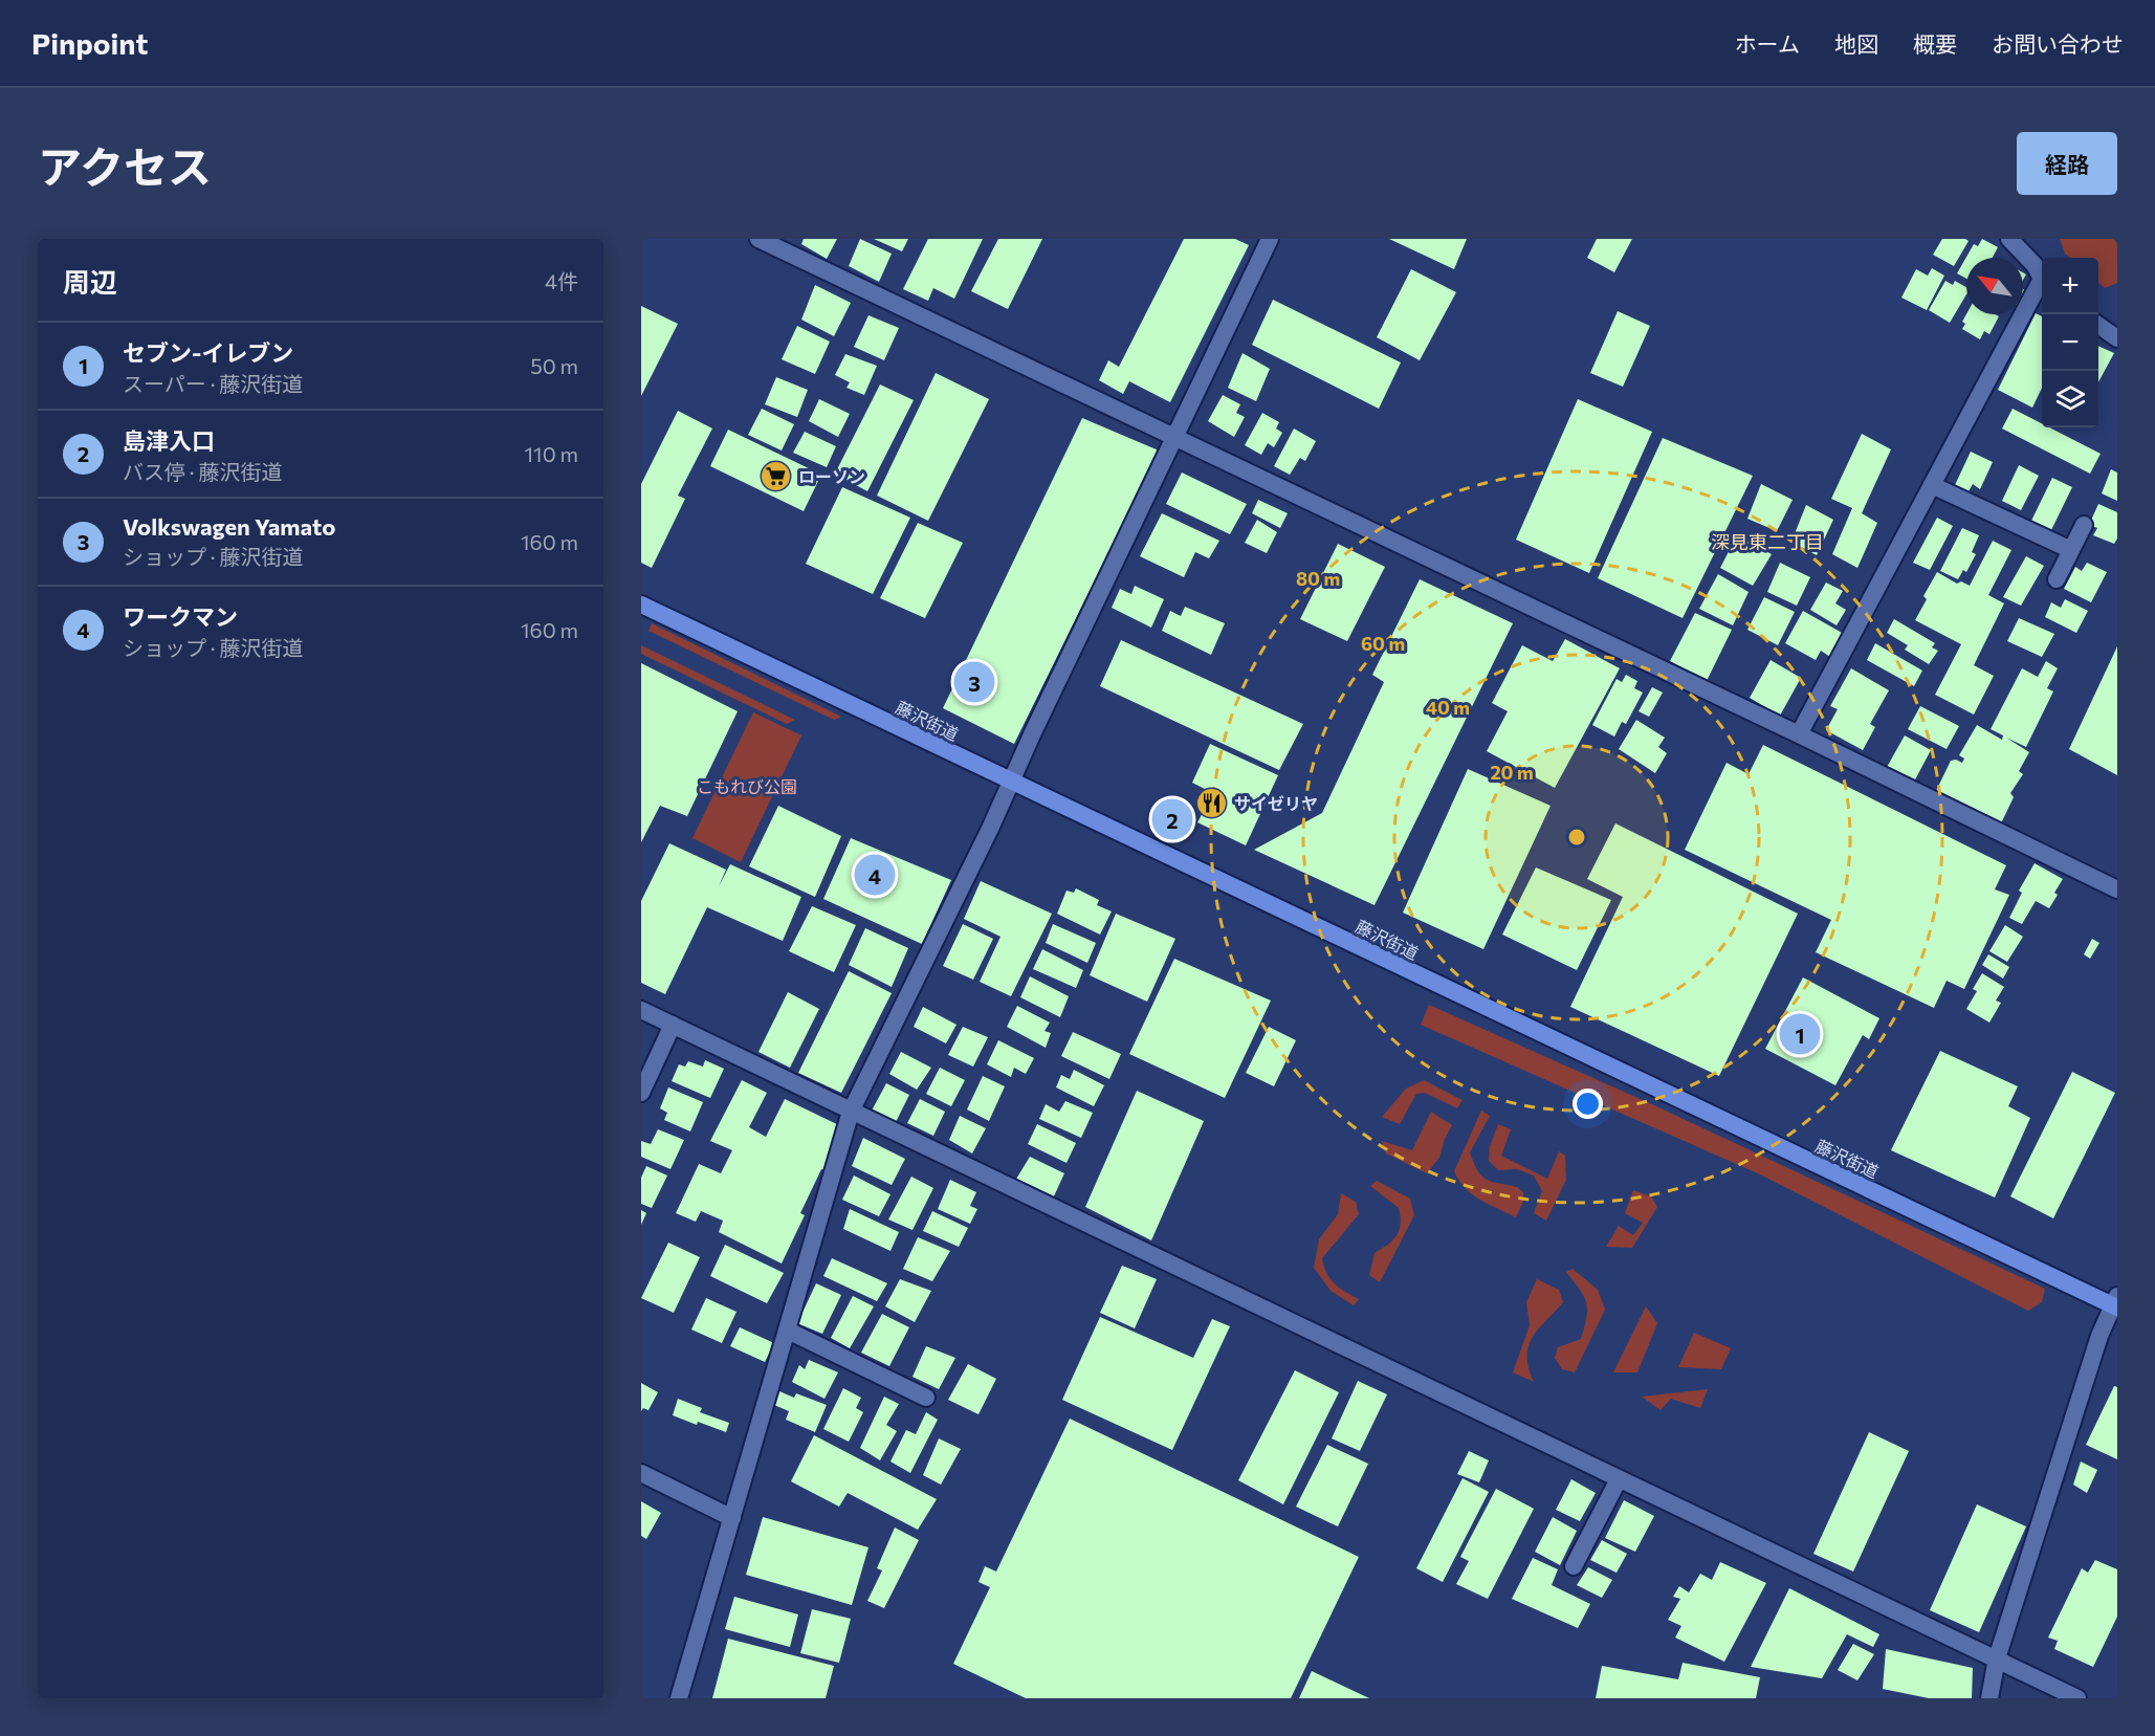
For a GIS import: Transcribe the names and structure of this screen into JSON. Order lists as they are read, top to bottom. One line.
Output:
{"streets":{"highway":["藤沢街道"]},"districts":["深見東二丁目"],"parks":["こもれび公園"],"places":{"supermarket":["ローソン"],"restaurant":["サイゼリヤ"]},"north":"top left","page":{"header":"Pinpoint","nav":["ホーム","地図","概要","お問い合わせ"],"title":"アクセス","buttons":"経路","heading":["周辺","4件"],"map_buttons":["+","−"],"list":[{"mark":"1","name":"セブン-イレブン","note":"スーパー · 藤沢街道","value":"50 m"},{"mark":"2","name":"島津入口","note":"バス停 · 藤沢街道","value":"110 m"},{"mark":"3","name":"Volkswagen Yamato","note":"ショップ · 藤沢街道","value":"160 m"},{"mark":"4","name":"ワークマン","note":"ショップ · 藤沢街道","value":"160 m"}],"pins":["3","2","4","1"]},"rings":["80 m","60 m","40 m","20 m"]}
